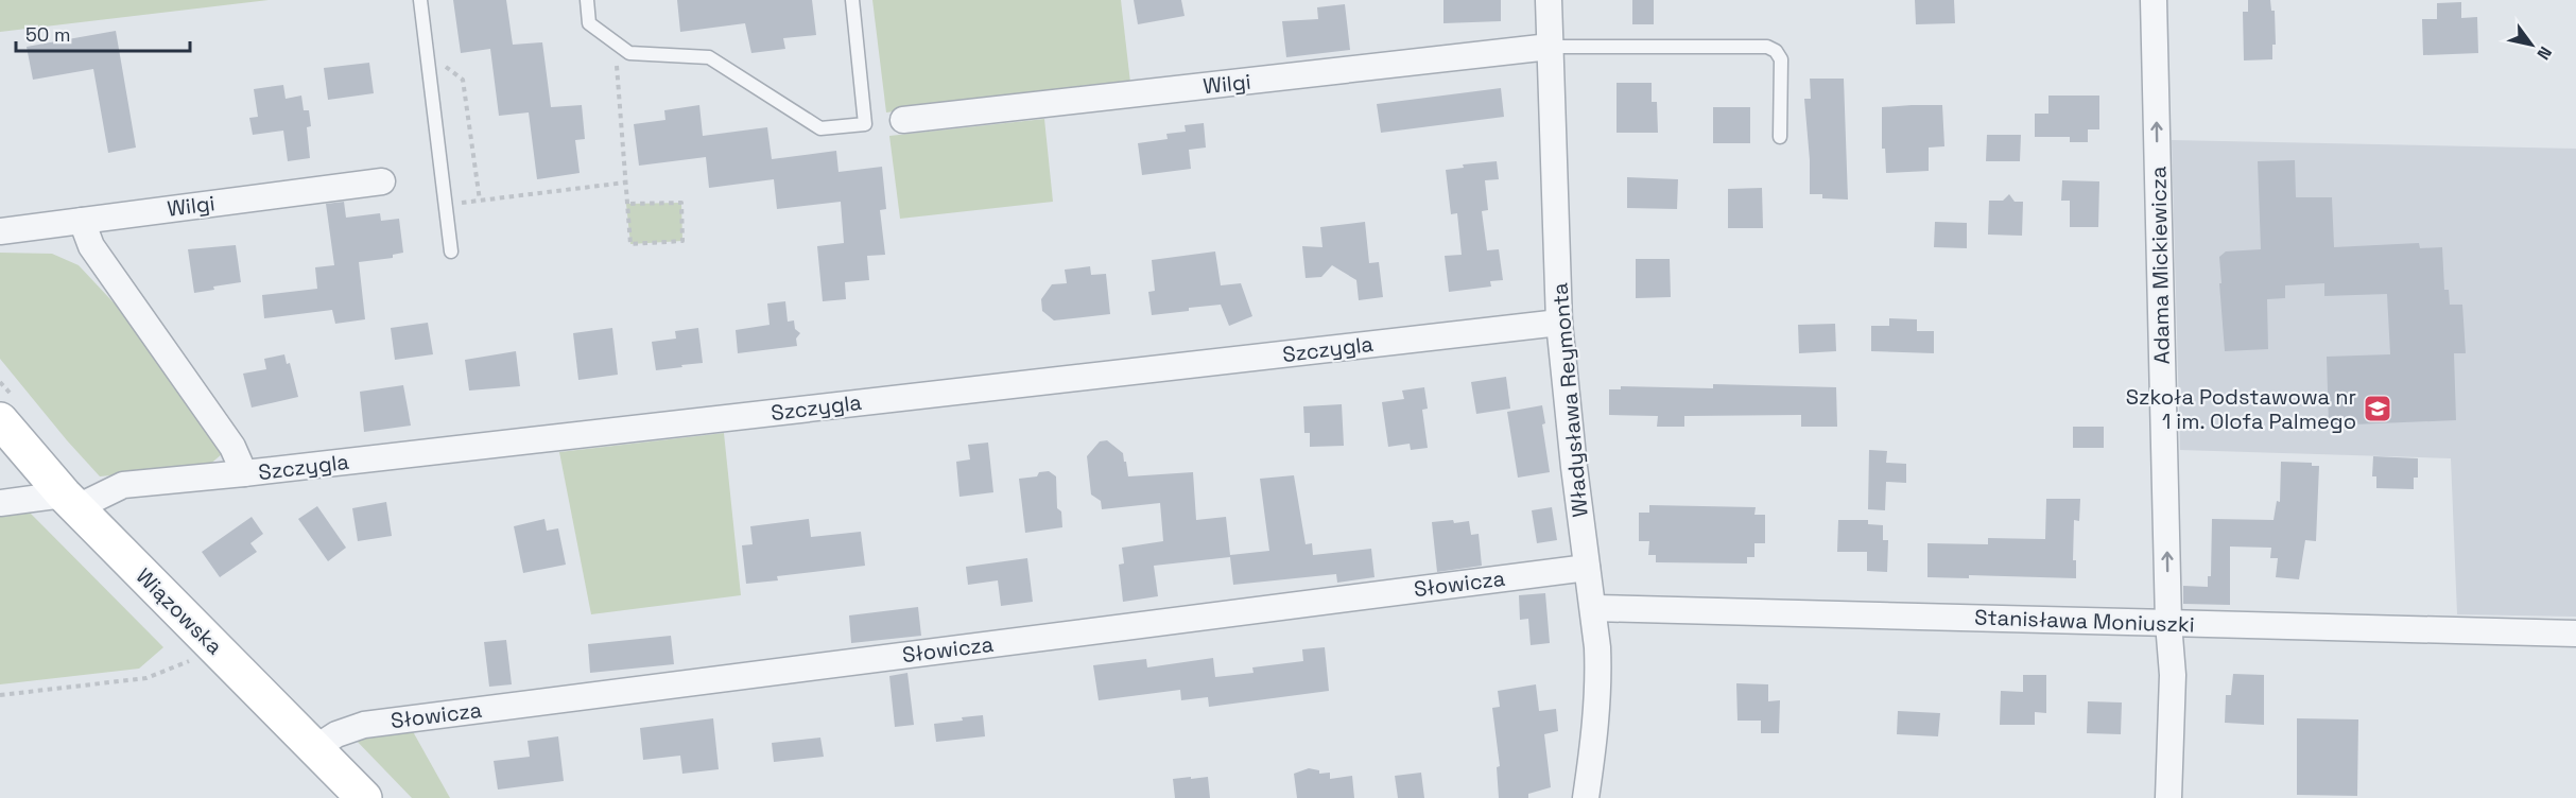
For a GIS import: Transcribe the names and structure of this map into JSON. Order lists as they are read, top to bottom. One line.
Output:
{"streets":{"main road":["Wiązowska"],"street":["Wilgi","Adama Mickiewicza","Szczygla","Władysława Reymonta","Słowicza","Stanisława Moniuszki"]},"crossings":[["Wilgi","Władysława Reymonta"],["Adama Mickiewicza","Stanisława Moniuszki"],["Szczygla","Władysława Reymonta"],["Szczygla","Wiązowska"],["Władysława Reymonta","Słowicza"],["Władysława Reymonta","Stanisława Moniuszki"],["Słowicza","Wiązowska"]],"one_way":["Adama Mickiewicza"],"places":{"school or university":["Szkoła Podstawowa nr 1 im. Olofa Palmego"]},"scale_bar":"50 m","north":"bottom right"}
